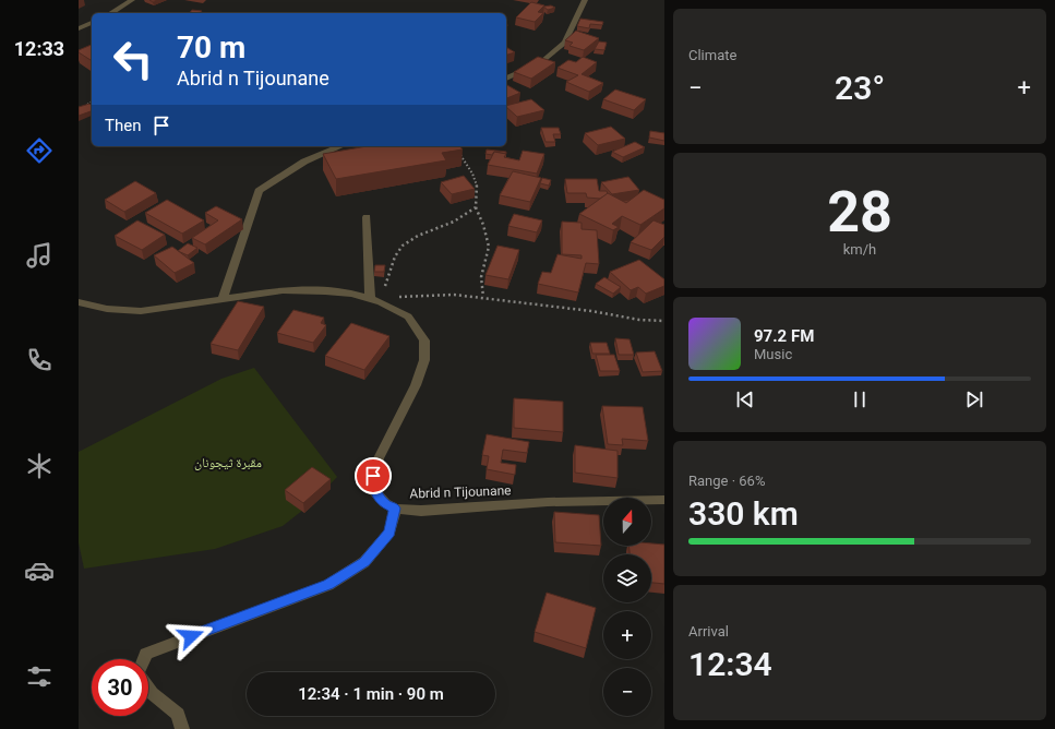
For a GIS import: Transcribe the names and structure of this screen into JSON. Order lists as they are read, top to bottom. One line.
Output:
{"streets":{"street":["Abrid n Tijounane"]},"parks":["مقبرة ثيجونان"],"north":"top","page":{"tabs":"12:33","tile":["Climate",["28","km/h"],["Range · 66%","330 km"],["Arrival","12:34"]],"turn":["70 m","Abrid n Tijounane"],"heat":["−","23°","+"],"then":"Then","song":["97.2 FM","Music"],"map_buttons":["+","−"],"limit":"30","trip":"12:34 · 1 min · 90 m"}}
